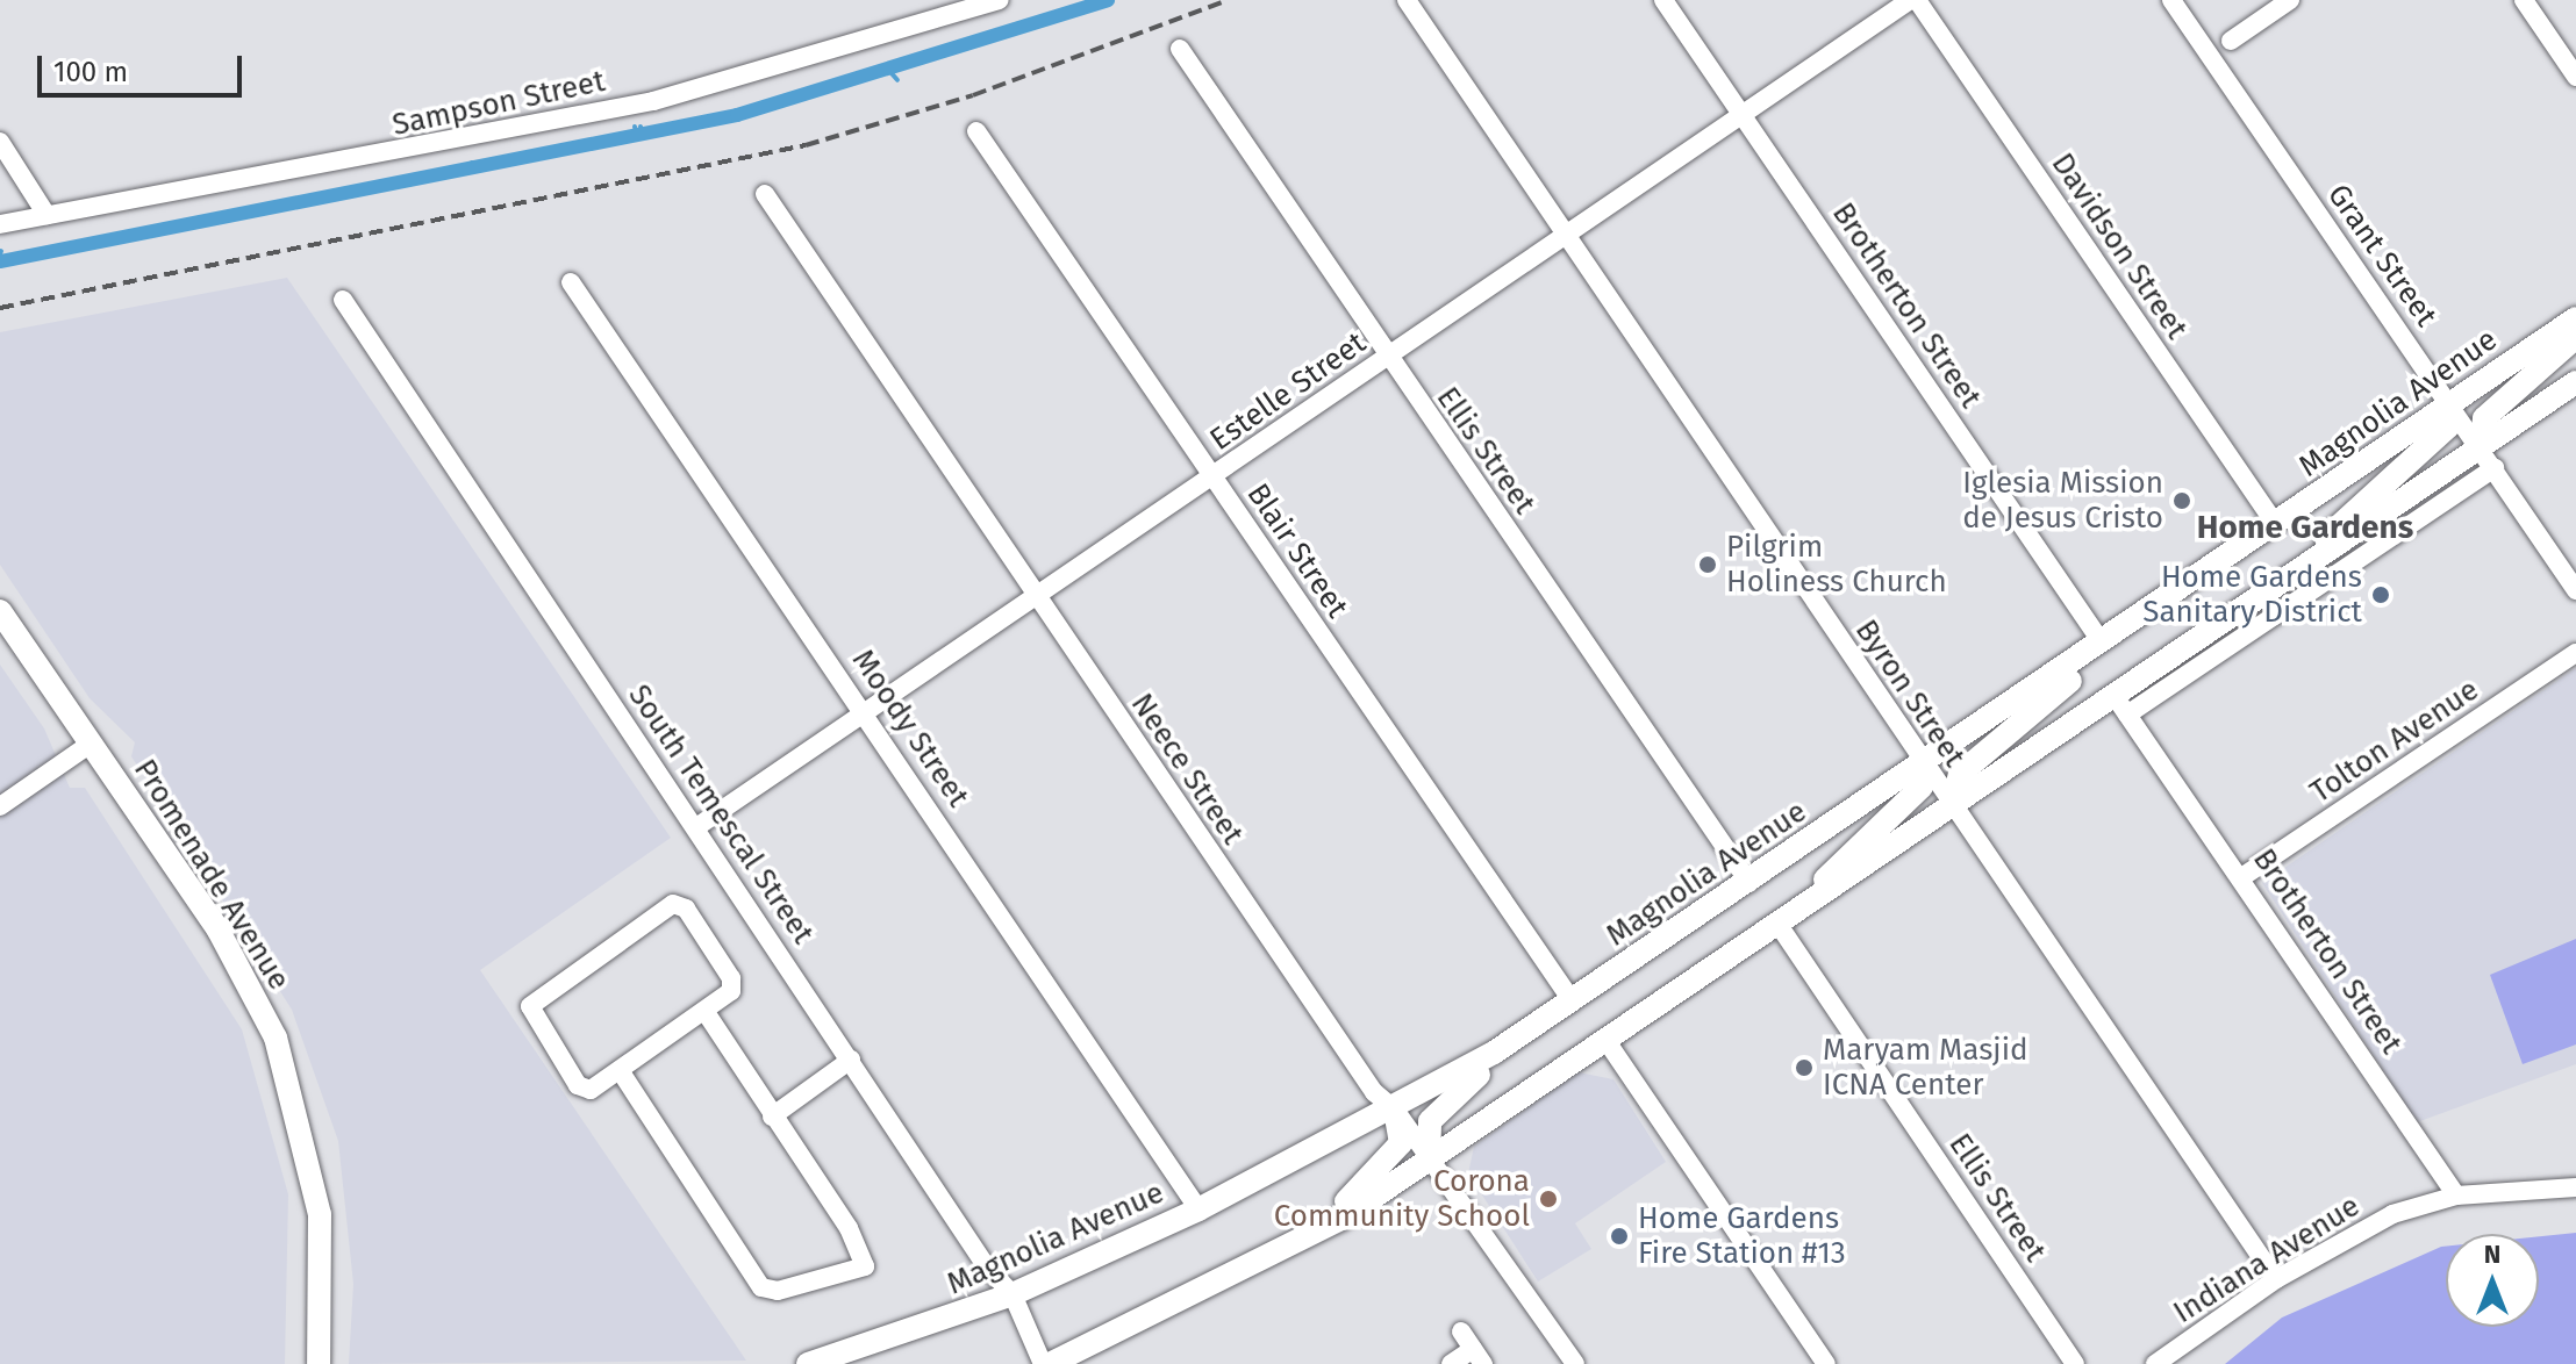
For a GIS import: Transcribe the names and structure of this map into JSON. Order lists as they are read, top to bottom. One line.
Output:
{"streets":{"main road":["Magnolia Avenue","Promenade Avenue"],"street":["Sampson Street","Davidson Street","Grant Street","Brotherton Street","Estelle Street","Ellis Street","Blair Street","Byron Street","Moody Street","Tolton Avenue","Neece Street","South Temescal Street","Indiana Avenue"]},"crossings":[["Davidson Street","Magnolia Avenue"],["Grant Street","Magnolia Avenue"],["Brotherton Street","Estelle Street"],["Brotherton Street","Magnolia Avenue"],["Brotherton Street","Tolton Avenue"],["Brotherton Street","Indiana Avenue"],["Estelle Street","Ellis Street"],["Estelle Street","Blair Street"],["Estelle Street","Byron Street"],["Estelle Street","Moody Street"],["Estelle Street","Neece Street"],["Estelle Street","South Temescal Street"],["Magnolia Avenue","Ellis Street"],["Magnolia Avenue","Blair Street"],["Magnolia Avenue","Byron Street"],["Magnolia Avenue","Moody Street"],["Magnolia Avenue","Neece Street"],["Magnolia Avenue","South Temescal Street"],["Byron Street","Indiana Avenue"]],"districts":["Home Gardens"],"places":["Iglesia Mission de Jesus Cristo","Pilgrim Holiness Church","Home Gardens Sanitary District","Maryam Masjid ICNA Center","Corona Community School","Home Gardens Fire Station #13"],"scale_bar":"100 m","north":"top"}
